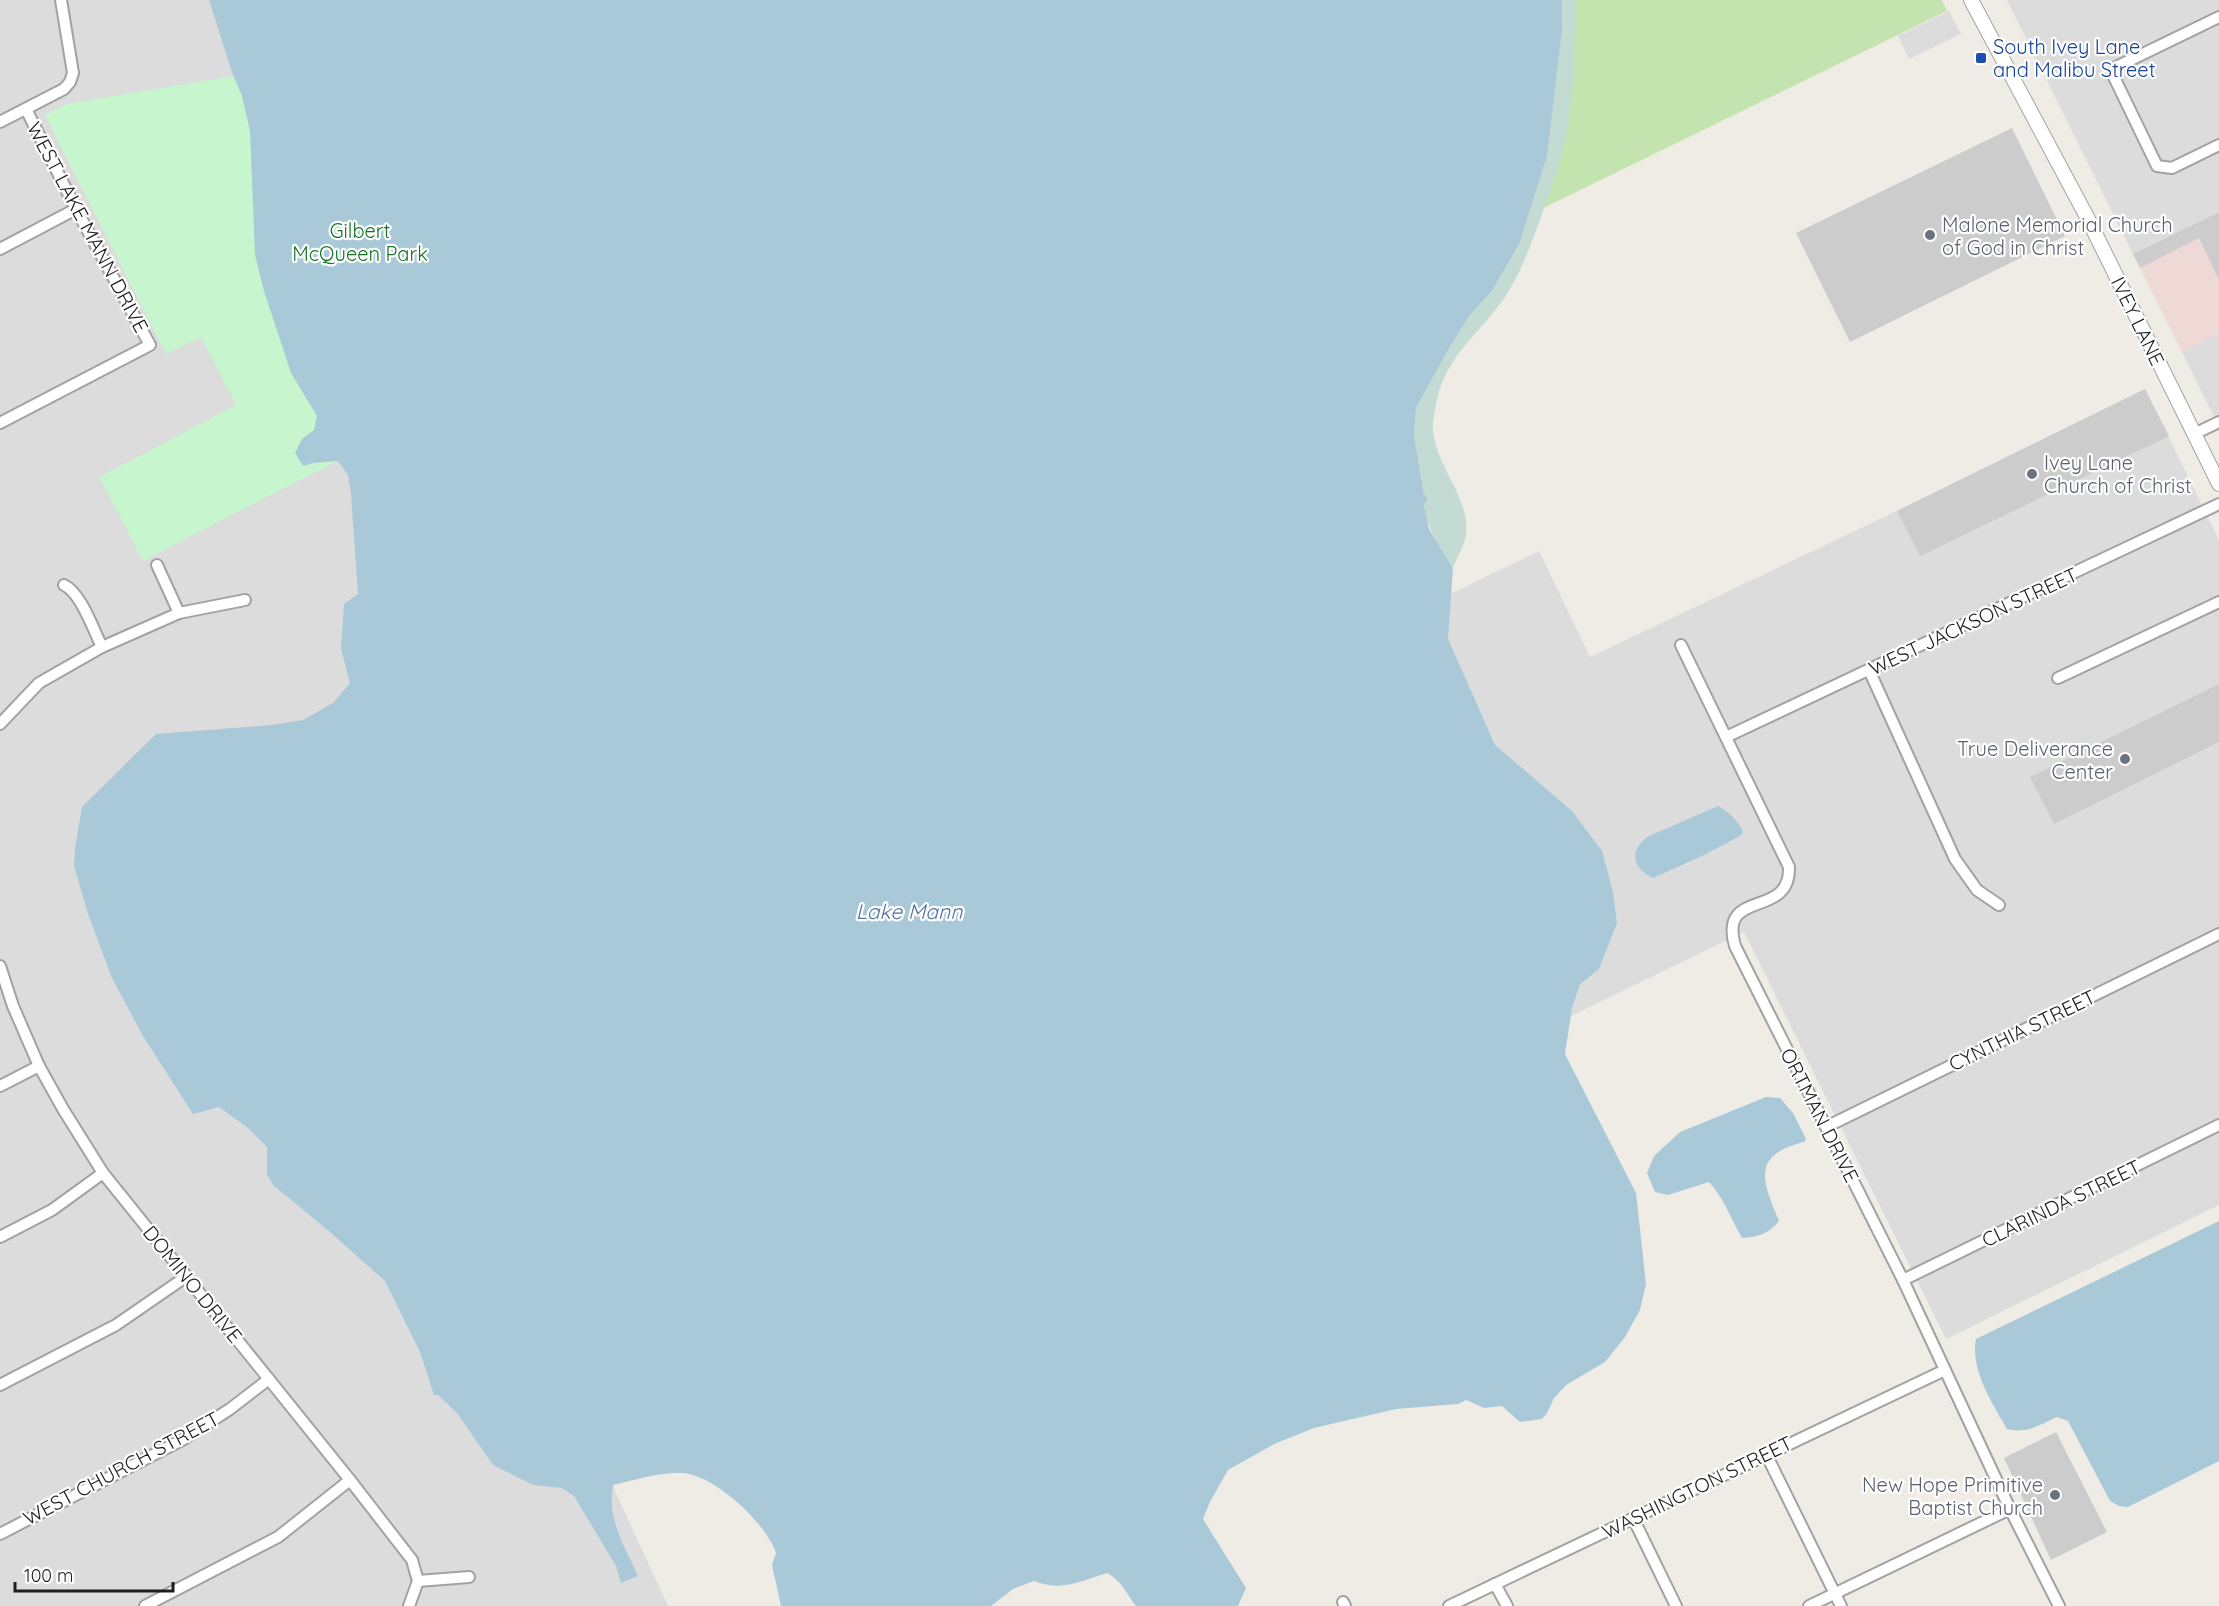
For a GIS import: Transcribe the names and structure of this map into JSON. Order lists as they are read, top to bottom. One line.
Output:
{"streets":{"street":["WEST LAKE MANN DRIVE","IVEY LANE","WEST JACKSON STREET","CYNTHIA STREET","ORTMAN DRIVE","CLARINDA STREET","DOMINO DRIVE","WEST CHURCH STREET","WASHINGTON STREET"]},"crossings":[["WEST JACKSON STREET","ORTMAN DRIVE"],["CYNTHIA STREET","ORTMAN DRIVE"],["ORTMAN DRIVE","CLARINDA STREET"],["ORTMAN DRIVE","WASHINGTON STREET"],["DOMINO DRIVE","WEST CHURCH STREET"]],"water":["Lake Mann"],"parks":["Gilbert McQueen Park"],"places":{"transit":["South Ivey Lane and Malibu Street"],"other":["Malone Memorial Church of God in Christ","Ivey Lane Church of Christ","True Deliverance Center","New Hope Primitive Baptist Church"]},"scale_bar":"100 m"}
